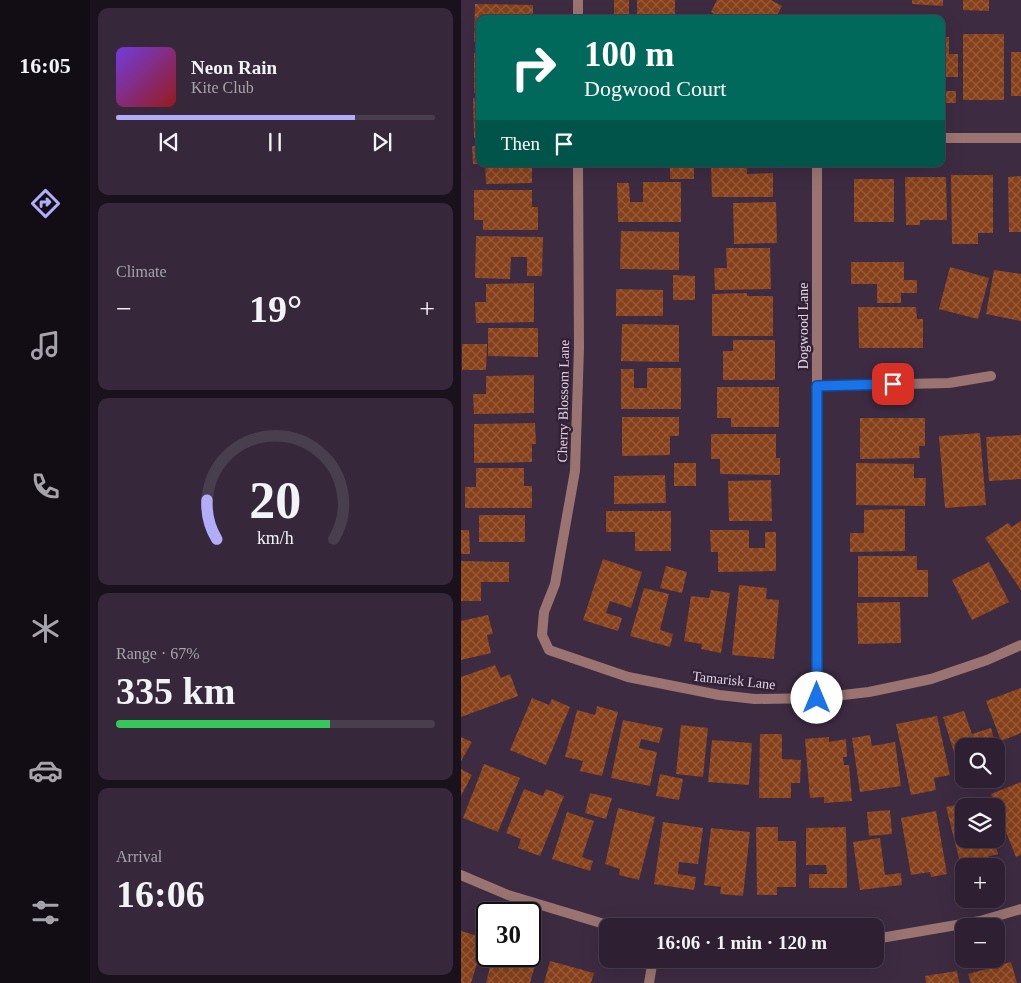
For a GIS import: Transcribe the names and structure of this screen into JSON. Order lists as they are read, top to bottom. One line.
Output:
{"streets":{"street":["Dogwood Lane","Cherry Blossom Lane","Tamarisk Lane"]},"crossings":[["Dogwood Lane","Tamarisk Lane"],["Cherry Blossom Lane","Tamarisk Lane"]],"page":{"tabs":"16:05","turn":["100 m","Dogwood Court"],"song":["Neon Rain","Kite Club"],"then":"Then","tile":["Climate",["Range · 67%","335 km"],["Arrival","16:06"]],"heat":["−","19°","+"],"map_buttons":["+","−"],"limit":"30","trip":"16:06 · 1 min · 120 m","gauge":["20","km/h"]}}
